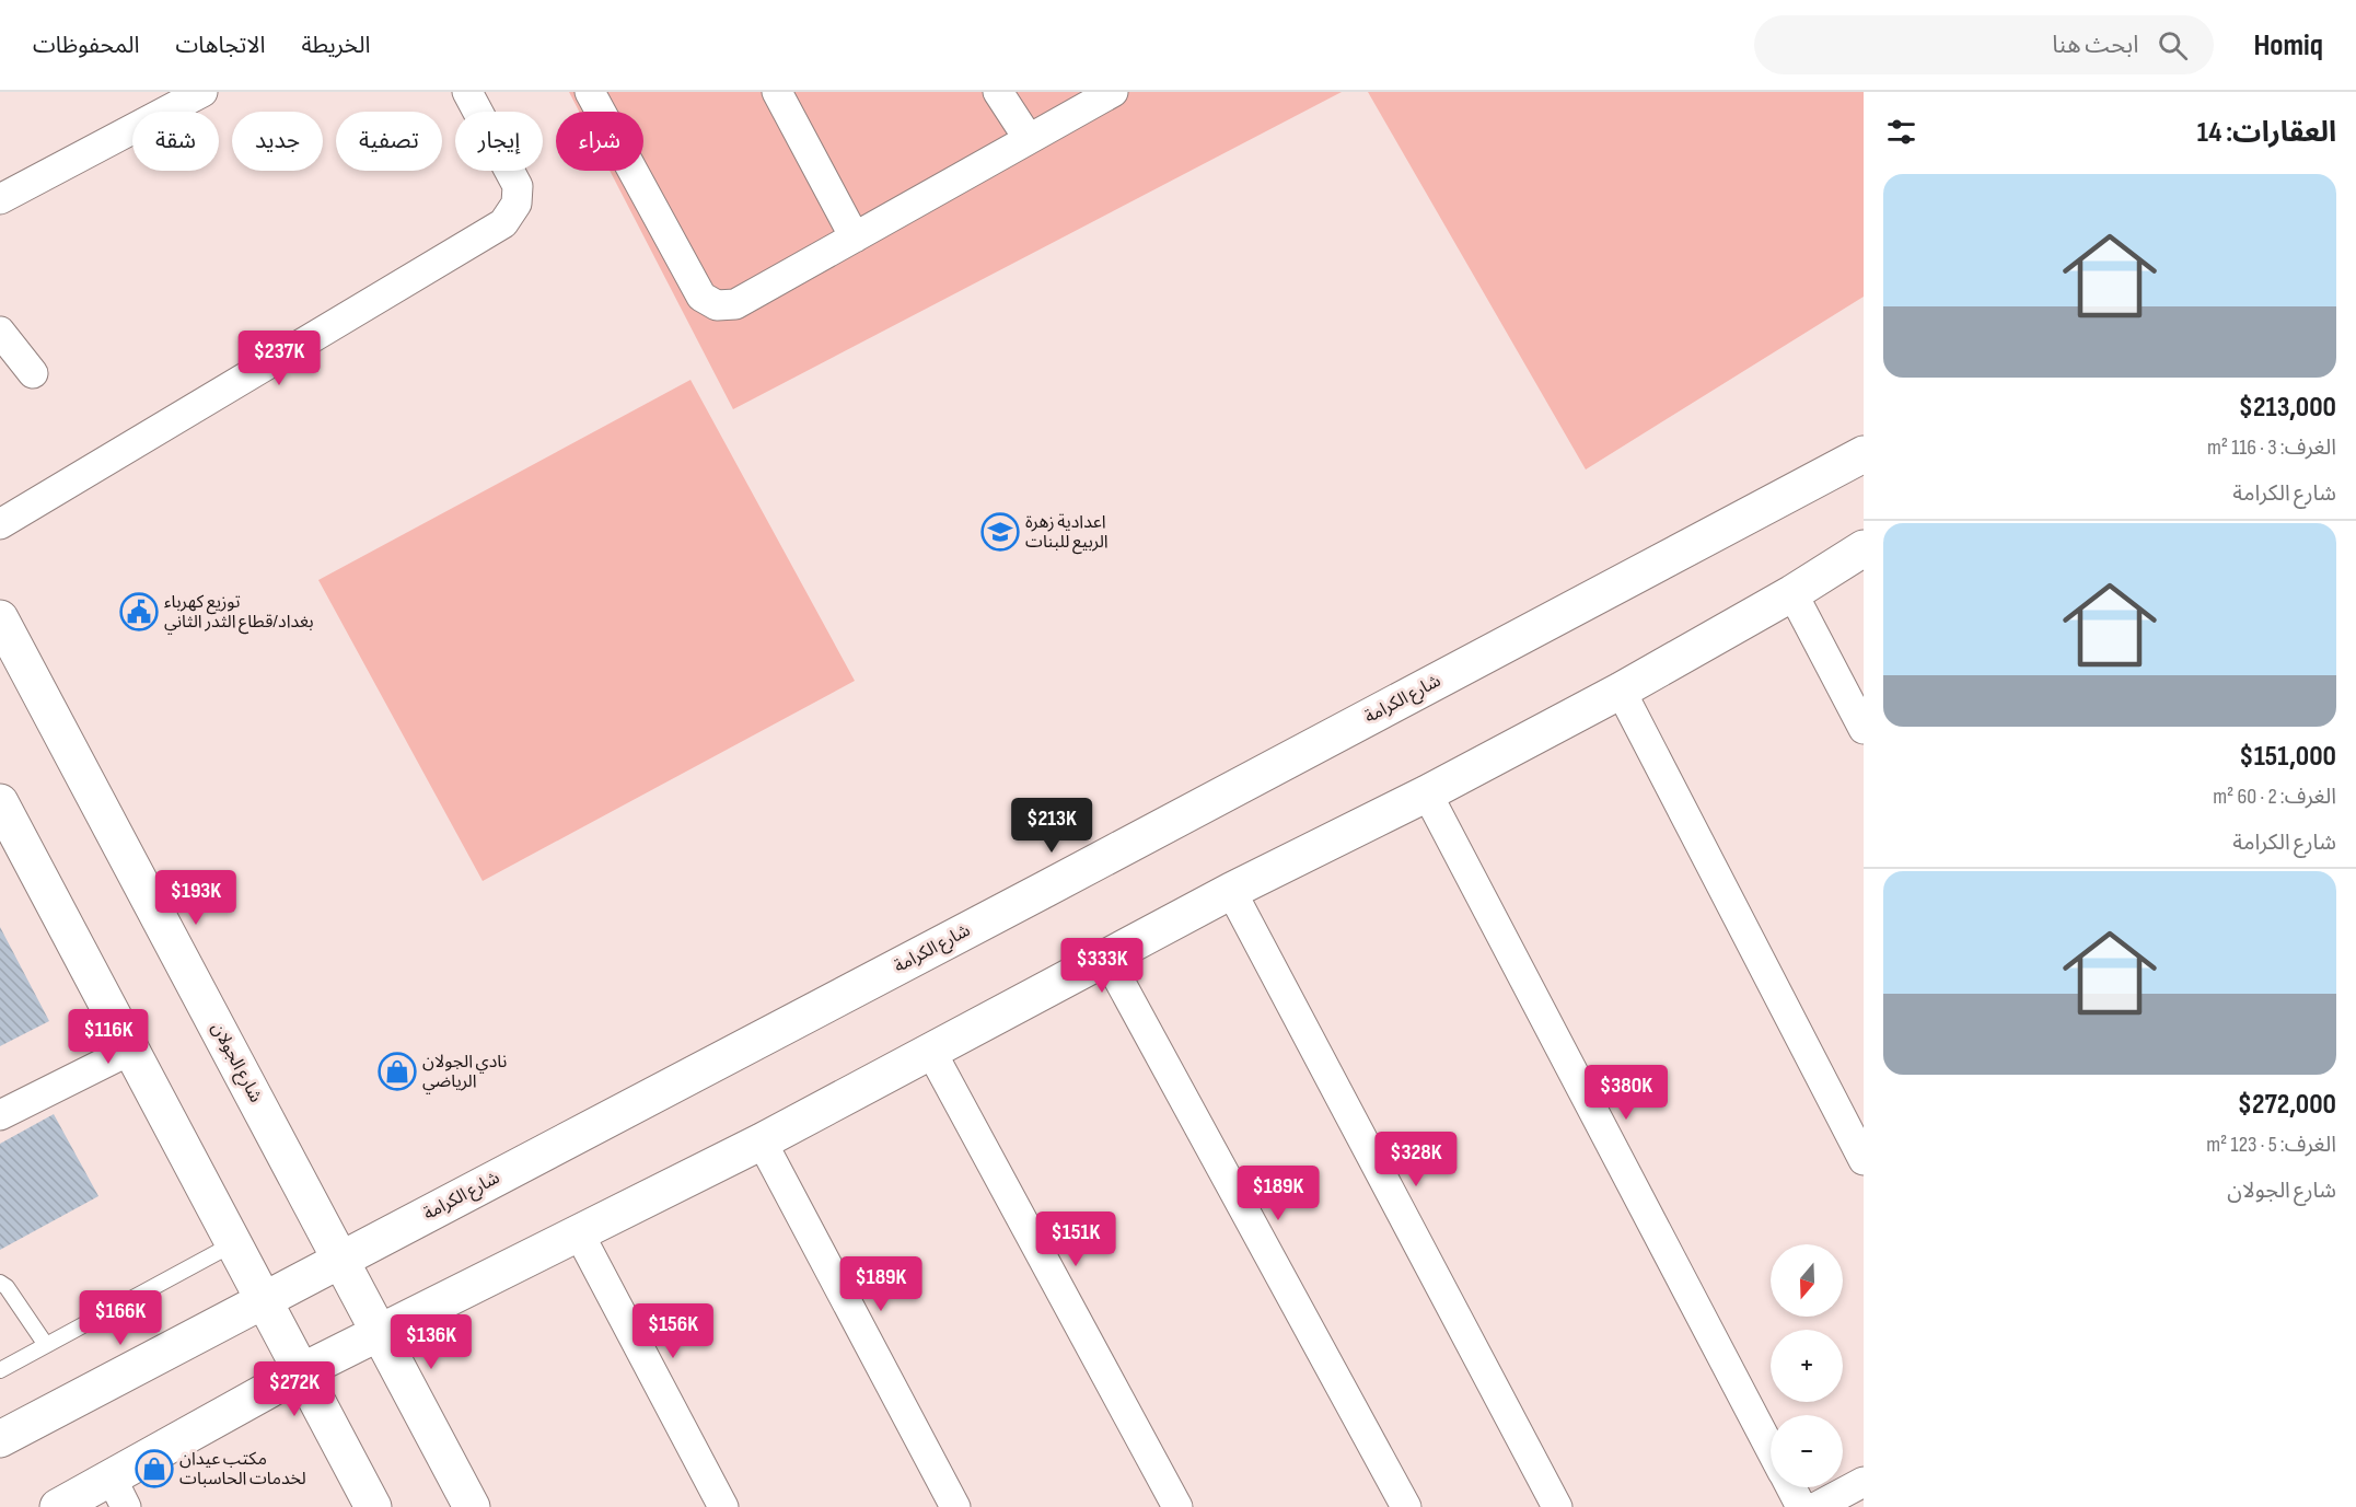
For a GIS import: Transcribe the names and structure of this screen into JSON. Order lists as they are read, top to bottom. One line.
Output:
{"streets":{"street":["شارع الكرامة","شارع الجولان"]},"crossings":[["شارع الكرامة","شارع الجولان"]],"places":{"school or university":["اعدادية زهرة الربيع للبنات"],"public building":["توزيع كهرباء بغداد/قطاع الثدر الثاني"],"shop":["نادي الجولان الرياضي","مكتب عيدان لخدمات الحاسبات"]},"north":"bottom","page":{"header":"Homiq","search":"ابحث هنا","nav":["الخريطة","الاتجاهات","المحفوظات"],"heading":"العقارات: 14","chip":["شراء","إيجار","تصفية","جديد","شقة"],"list":[{"name":"$213,000","note":"الغرف: 3 · 116 m² · شارع الكرامة"},{"name":"$151,000","note":"الغرف: 2 · 60 m² · شارع الكرامة"},{"name":"$272,000","note":"الغرف: 5 · 123 m² · شارع الجولان"}],"price":["$237K","$213K","$193K","$333K","$116K","$380K","$328K","$189K","$151K","$189K","$166K","$156K","$136K","$272K"],"map_buttons":["+","−"]}}
